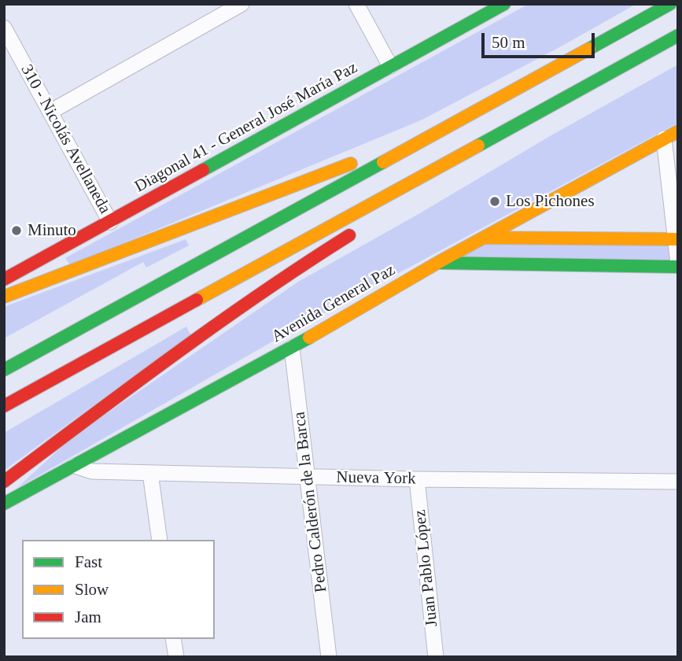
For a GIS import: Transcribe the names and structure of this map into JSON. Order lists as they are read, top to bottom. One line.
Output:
{"streets":{"main road":["Diagonal 41 - General José María Paz","Avenida General Paz"],"street":["310 - Nicolás Avellaneda","Nueva York","Pedro Calderón de la Barca","Juan Pablo López"]},"crossings":[["Diagonal 41 - General José María Paz","310 - Nicolás Avellaneda"],["Avenida General Paz","Nueva York"],["Avenida General Paz","Pedro Calderón de la Barca"],["Nueva York","Pedro Calderón de la Barca"],["Nueva York","Juan Pablo López"]],"places":["Los Pichones","Minuto"],"legend":["Fast","Slow","Jam"],"scale_bar":"50 m"}
